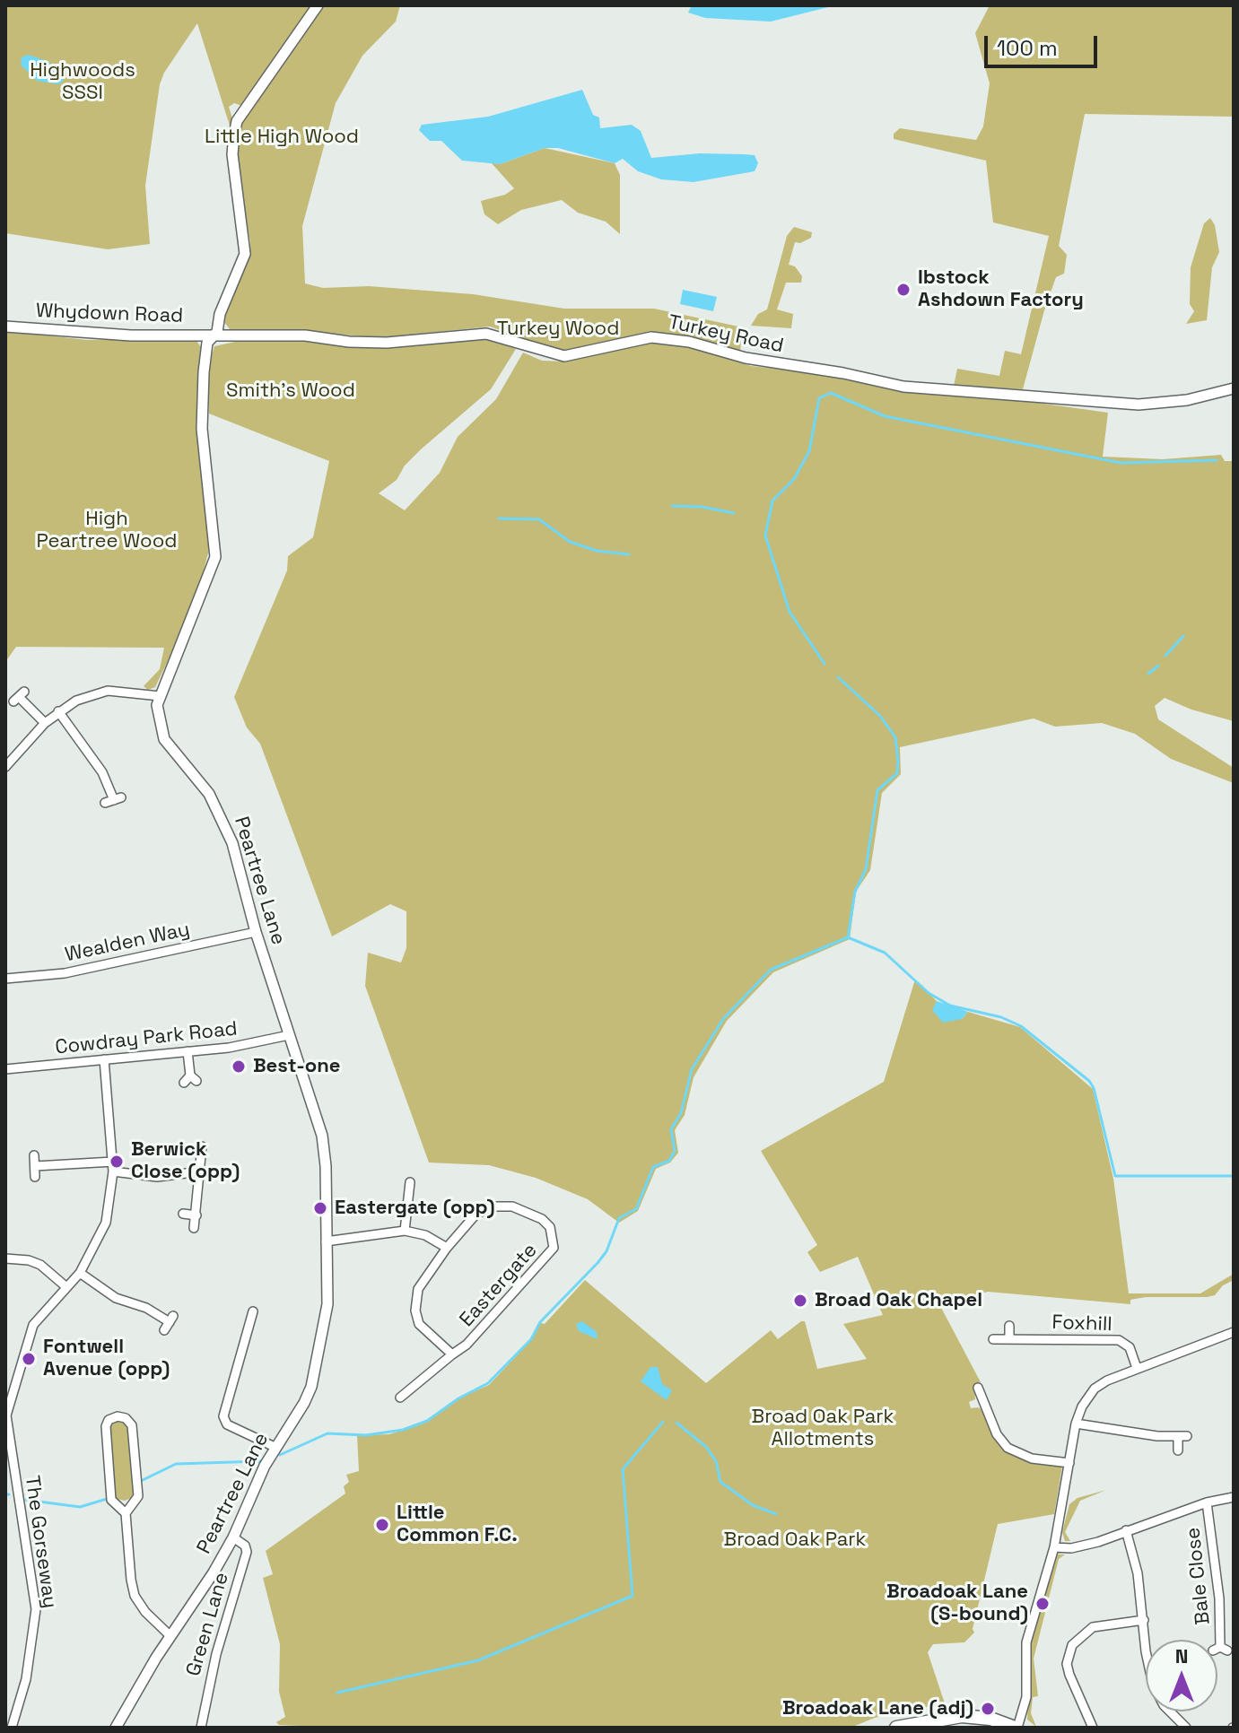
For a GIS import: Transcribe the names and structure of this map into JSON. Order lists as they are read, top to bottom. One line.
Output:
{"streets":{"street":["Whydown Road","Turkey Road","Peartree Lane","Wealden Way","Cowdray Park Road","Eastergate","Foxhill","The Gorseway","Bale Close","Green Lane"]},"crossings":[["Whydown Road","Turkey Road"],["Whydown Road","Peartree Lane"],["Turkey Road","Peartree Lane"],["Peartree Lane","Wealden Way"],["Peartree Lane","Cowdray Park Road"],["Peartree Lane","Green Lane"],["Cowdray Park Road","The Gorseway"]],"parks":["Highwoods SSSI","Little High Wood","Turkey Wood","Smith's Wood","High Peartree Wood","Broad Oak Park Allotments","Broad Oak Park"],"places":["Ibstock Ashdown Factory","Best-one","Berwick Close (opp)","Eastergate (opp)","Broad Oak Chapel","Fontwell Avenue (opp)","Little Common F.C.","Broadoak Lane (S-bound)","Broadoak Lane (adj)"],"scale_bar":"100 m","north":"top"}
